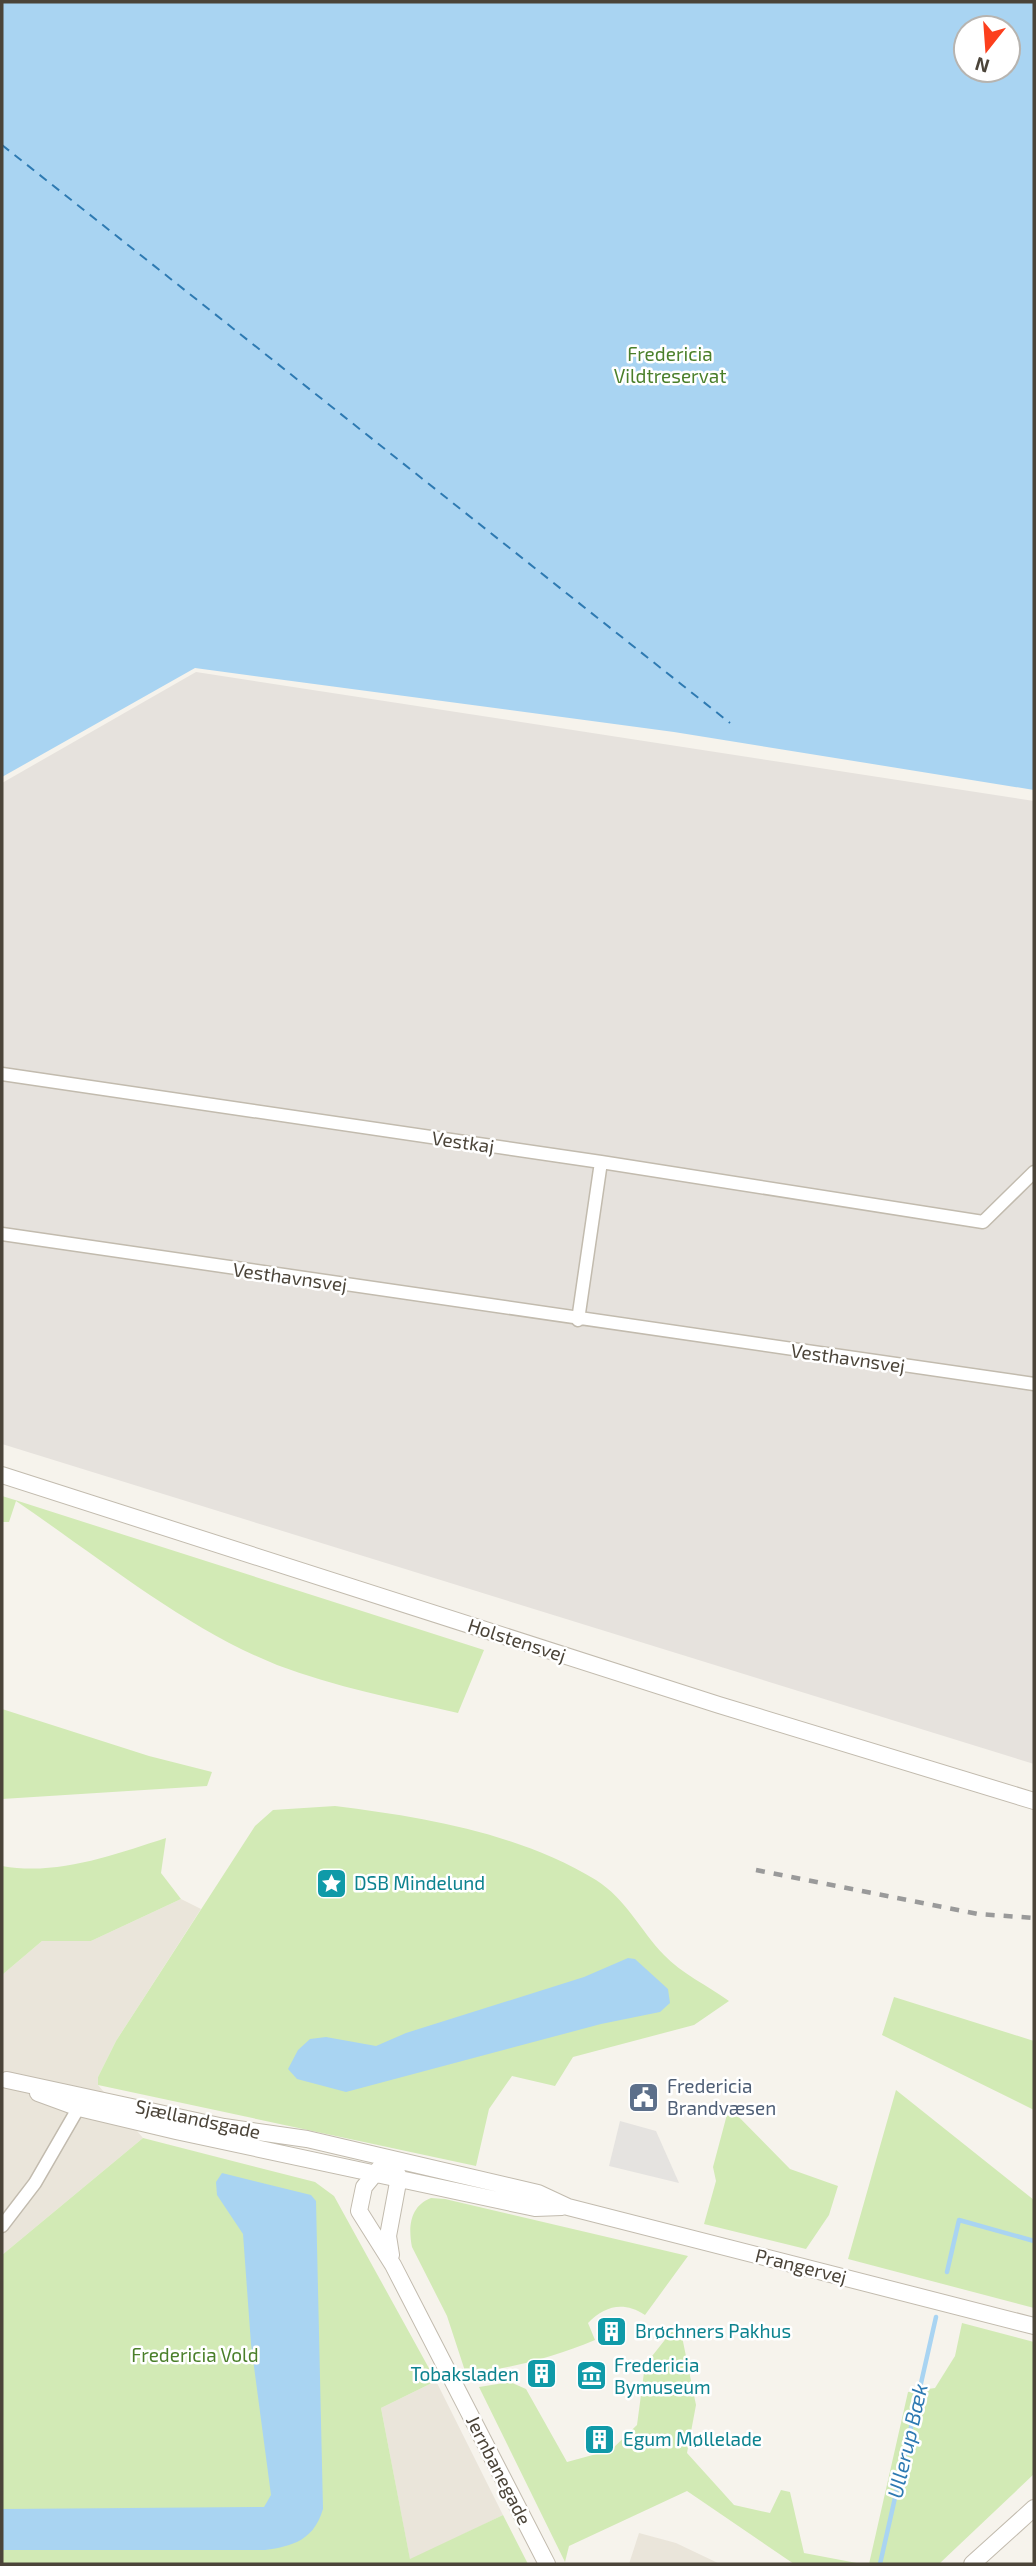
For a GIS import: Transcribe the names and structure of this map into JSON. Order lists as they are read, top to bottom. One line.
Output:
{"streets":{"street":["Vestkaj","Vesthavnsvej","Holstensvej","Sjællandsgade","Prangervej","Jernbanegade"]},"crossings":[["Sjællandsgade","Prangervej"],["Sjællandsgade","Jernbanegade"],["Prangervej","Jernbanegade"]],"water":["Ullerup Bæk"],"parks":["Fredericia Vildtreservat","Fredericia Vold"],"places":{"place":["DSB Mindelund"],"public building":["Fredericia Brandvæsen"],"building":["Brøchners Pakhus","Tobaksladen","Egum Møllelade"],"museum":["Fredericia Bymuseum"]},"north":"bottom"}
